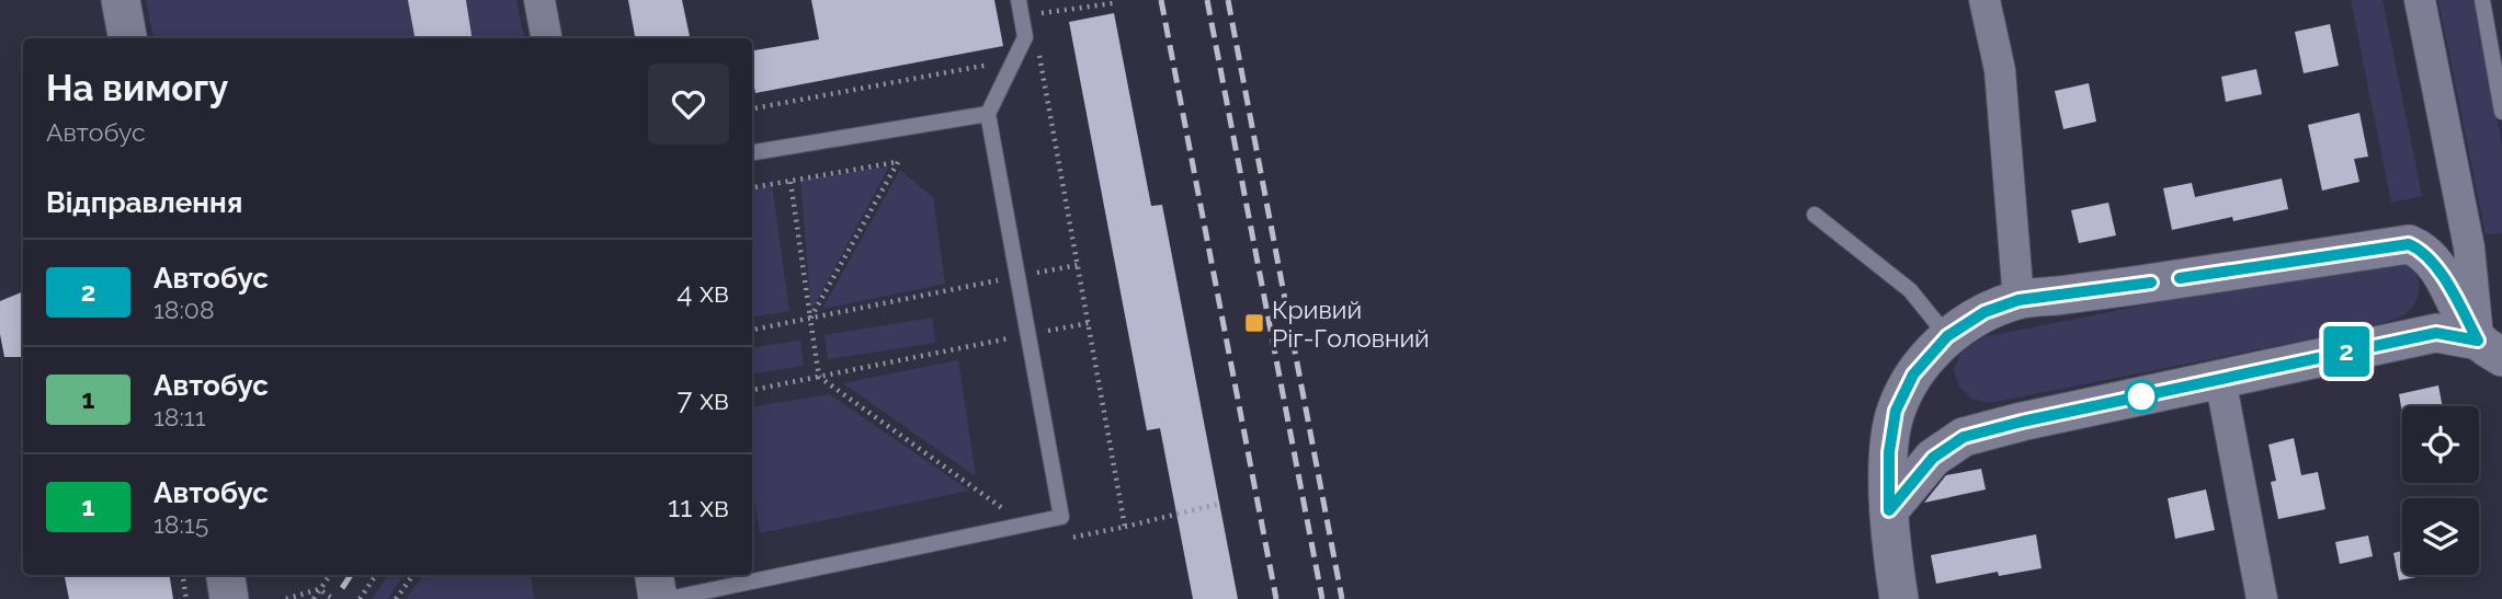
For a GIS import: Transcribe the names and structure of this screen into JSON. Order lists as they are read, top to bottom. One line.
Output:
{"places":{"transit":["Кривий Ріг-Головний"]},"lines":["bus line 2"],"page":{"on_map":"2","heading":[["На вимогу","Автобус"],"Відправлення"],"list":[{"mark":"2","name":"Автобус","note":"18:08","value":"4 хв"},{"mark":"1","name":"Автобус","note":"18:11","value":"7 хв"},{"mark":"1","name":"Автобус","note":"18:15","value":"11 хв"}]}}
